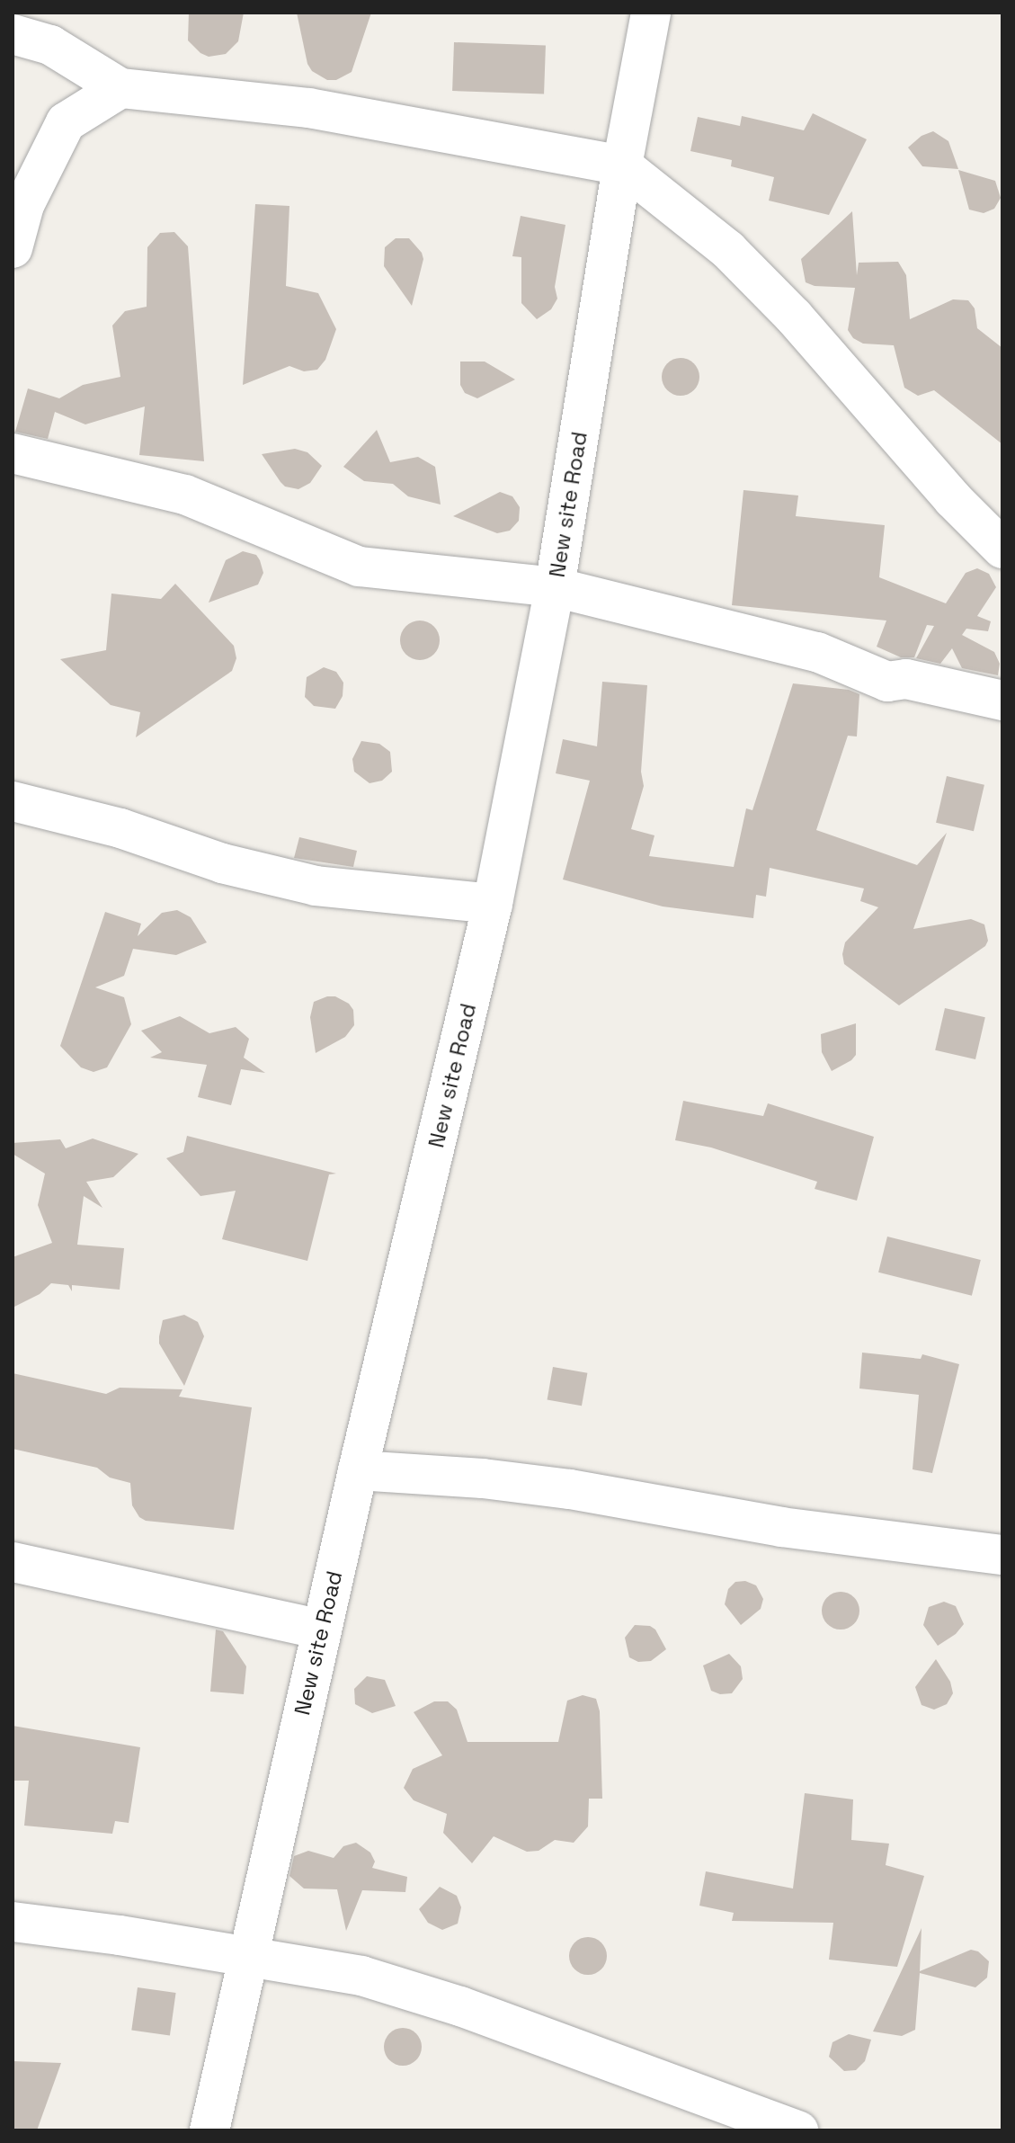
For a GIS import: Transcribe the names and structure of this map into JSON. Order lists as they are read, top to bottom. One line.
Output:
{"streets":{"street":["New site Road"]}}
